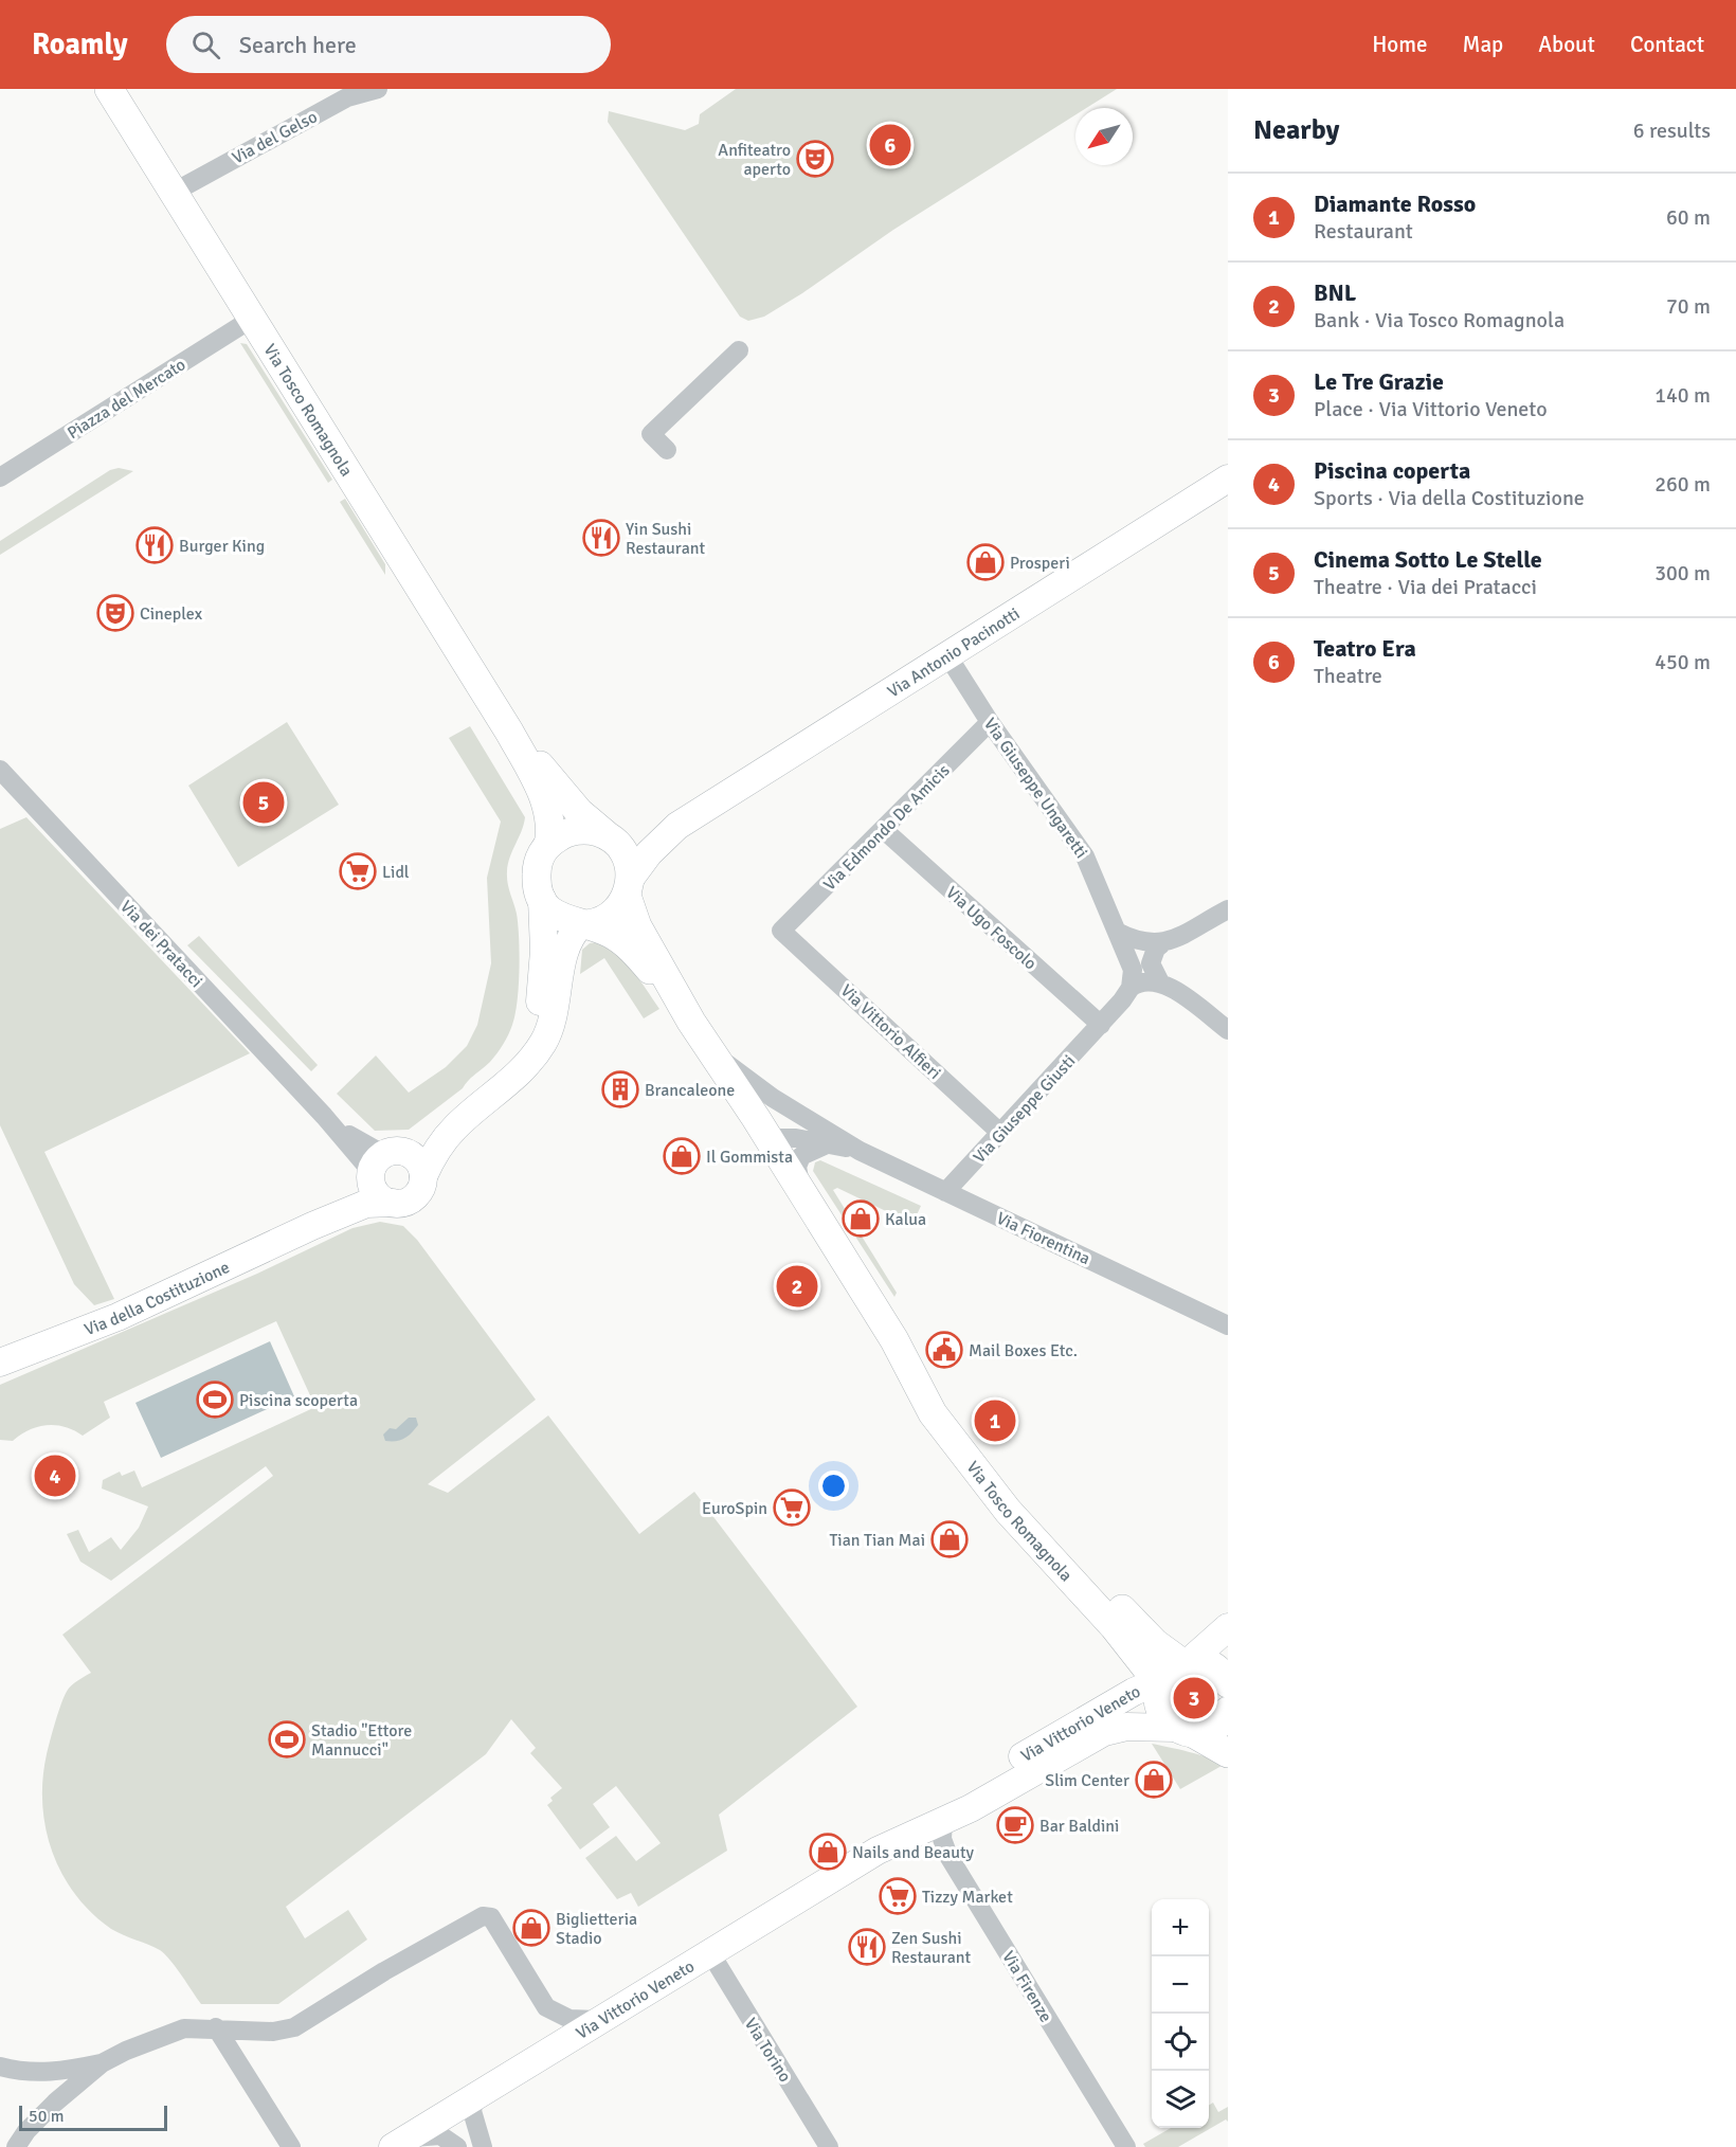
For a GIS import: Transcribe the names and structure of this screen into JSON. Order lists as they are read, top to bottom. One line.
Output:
{"streets":{"main road":["Via Tosco Romagnola"],"street":["Via del Gelso","Piazza del Mercato","Via Antonio Pacinotti","Via Giuseppe Ungaretti","Via Edmondo De Amicis","Via Ugo Foscolo","Via dei Pratacci","Via Vittorio Alfieri","Via Giuseppe Giusti","Via Fiorentina","Via della Costituzione","Via Vittorio Veneto","Via Firenze","Via Torino"]},"crossings":[["Via del Gelso","Via Tosco Romagnola"],["Piazza del Mercato","Via Tosco Romagnola"],["Via Tosco Romagnola","Via Antonio Pacinotti"],["Via Tosco Romagnola","Via Fiorentina"],["Via Tosco Romagnola","Via della Costituzione"],["Via Tosco Romagnola","Via Vittorio Veneto"],["Via Antonio Pacinotti","Via Giuseppe Ungaretti"],["Via Antonio Pacinotti","Via della Costituzione"],["Via Giuseppe Ungaretti","Via Edmondo De Amicis"],["Via Edmondo De Amicis","Via Ugo Foscolo"],["Via Edmondo De Amicis","Via Vittorio Alfieri"],["Via Ugo Foscolo","Via Giuseppe Giusti"],["Via dei Pratacci","Via della Costituzione"],["Via Vittorio Alfieri","Via Giuseppe Giusti"],["Via Giuseppe Giusti","Via Fiorentina"],["Via Vittorio Veneto","Via Firenze"],["Via Vittorio Veneto","Via Torino"]],"places":{"theatre":["Anfiteatro aperto","Cineplex"],"restaurant":["Yin Sushi Restaurant","Burger King","Zen Sushi Restaurant"],"shop":["Prosperi","Il Gommista","Kalua","Tian Tian Mai","Slim Center","Nails and Beauty","Biglietteria Stadio"],"supermarket":["Lidl","EuroSpin","Tizzy Market"],"building":["Brancaleone"],"public building":["Mail Boxes Etc."],"sports":["Piscina scoperta","Stadio \"Ettore Mannucci\""],"cafe":["Bar Baldini"]},"scale_bar":"50 m","north":"bottom left","page":{"header":"Roamly","search":"Search here","nav":["Home","Map","About","Contact"],"heading":["Nearby","6 results"],"pins":["6","5","2","1","4","3"],"list":[{"mark":"1","name":"Diamante Rosso","note":"Restaurant","value":"60 m"},{"mark":"2","name":"BNL","note":"Bank · Via Tosco Romagnola","value":"70 m"},{"mark":"3","name":"Le Tre Grazie","note":"Place · Via Vittorio Veneto","value":"140 m"},{"mark":"4","name":"Piscina coperta","note":"Sports · Via della Costituzione","value":"260 m"},{"mark":"5","name":"Cinema Sotto Le Stelle","note":"Theatre · Via dei Pratacci","value":"300 m"},{"mark":"6","name":"Teatro Era","note":"Theatre","value":"450 m"}],"map_buttons":["+","−"],"scale":"50 m"}}
